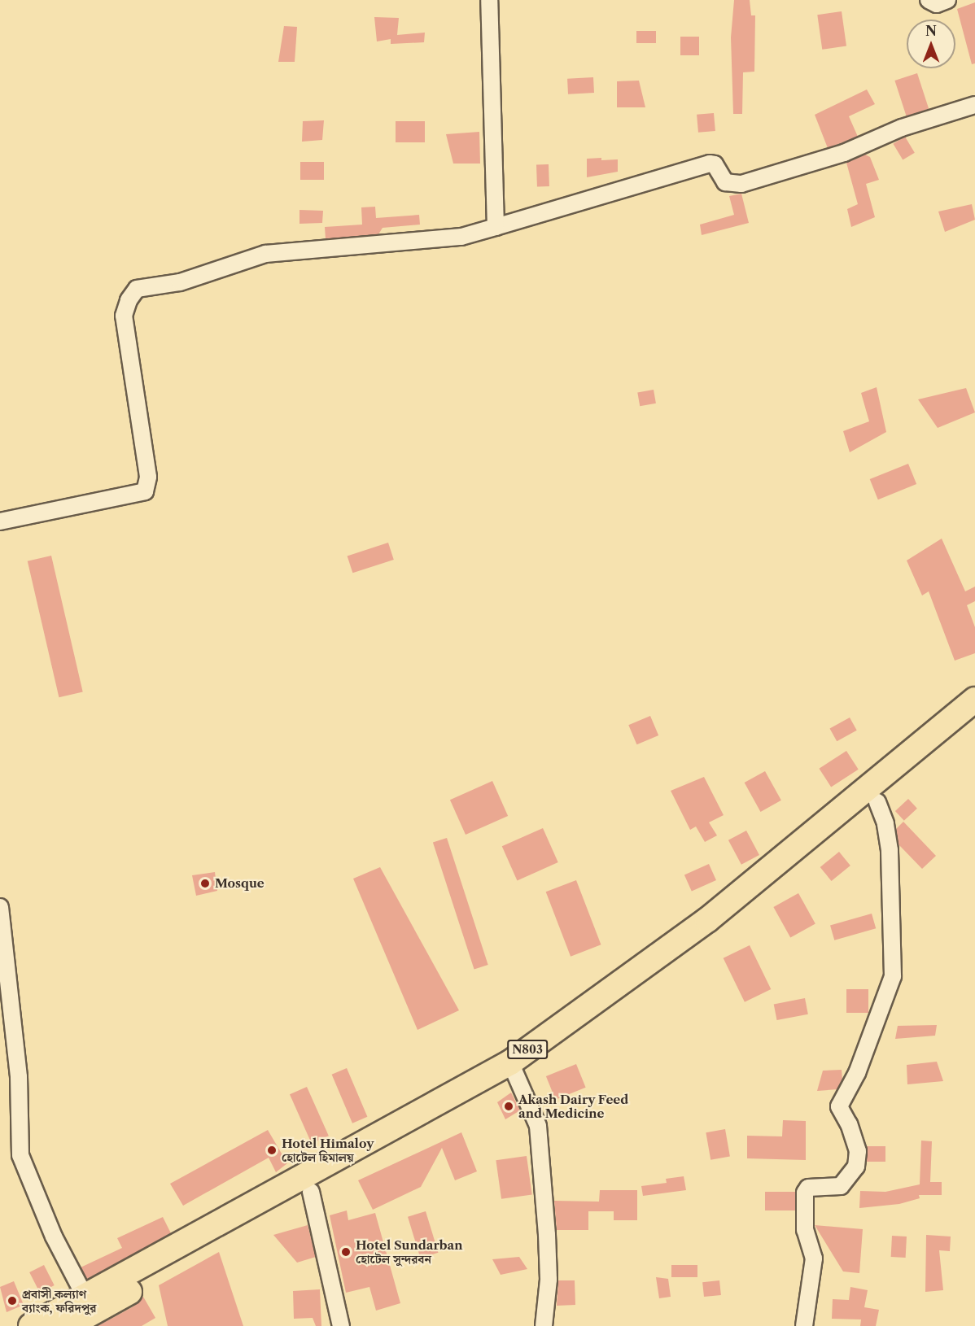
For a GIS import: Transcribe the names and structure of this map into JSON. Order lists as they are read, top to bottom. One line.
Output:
{"streets":{"highway":["N803"]},"places":["Mosque","Akash Dairy Feed and Medicine","Hotel Himaloy হোটেল হিমালয়","Hotel Sundarban হোটেল সুন্দরবন","প্রবাসী কল্যাণ ব্যাংক, ফরিদপুর"],"north":"top"}
